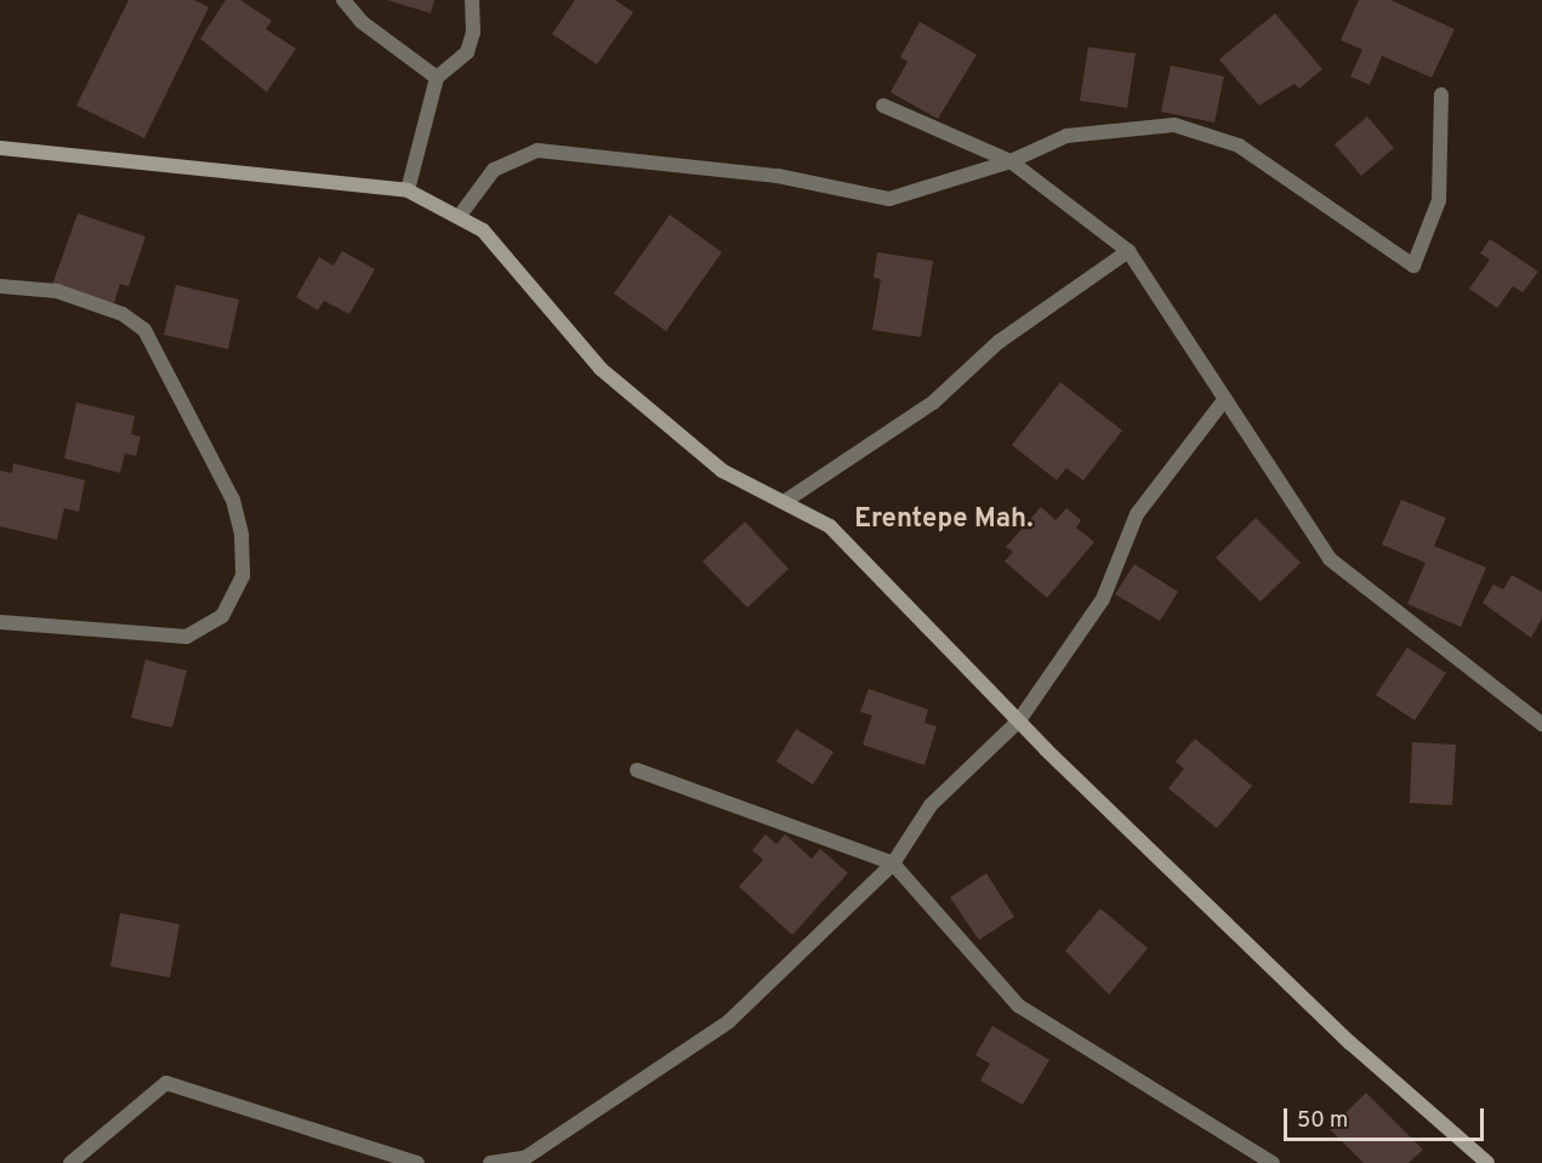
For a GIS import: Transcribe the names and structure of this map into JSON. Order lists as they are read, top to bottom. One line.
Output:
{"districts":["Erentepe Mah."],"scale_bar":"50 m"}
